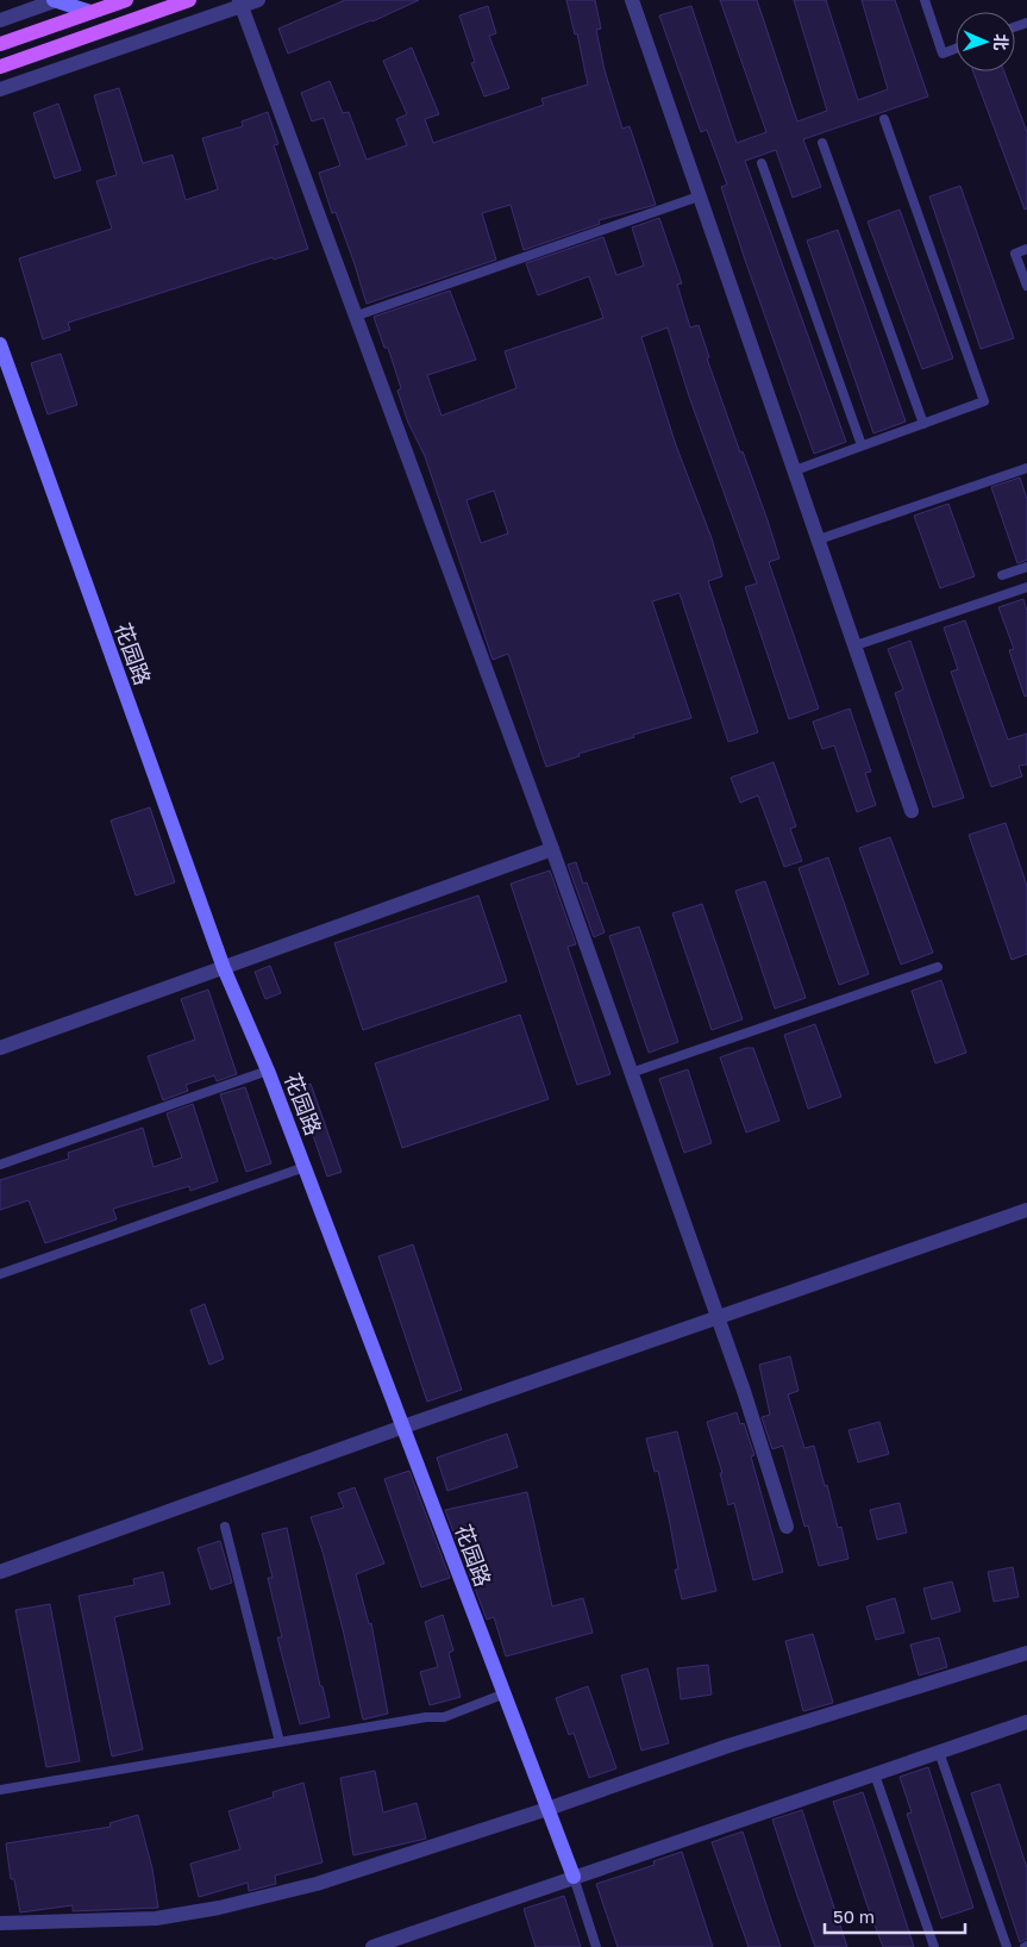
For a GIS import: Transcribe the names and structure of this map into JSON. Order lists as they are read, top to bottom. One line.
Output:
{"streets":{"street":["花园路"]},"scale_bar":"50 m","north":"right"}
